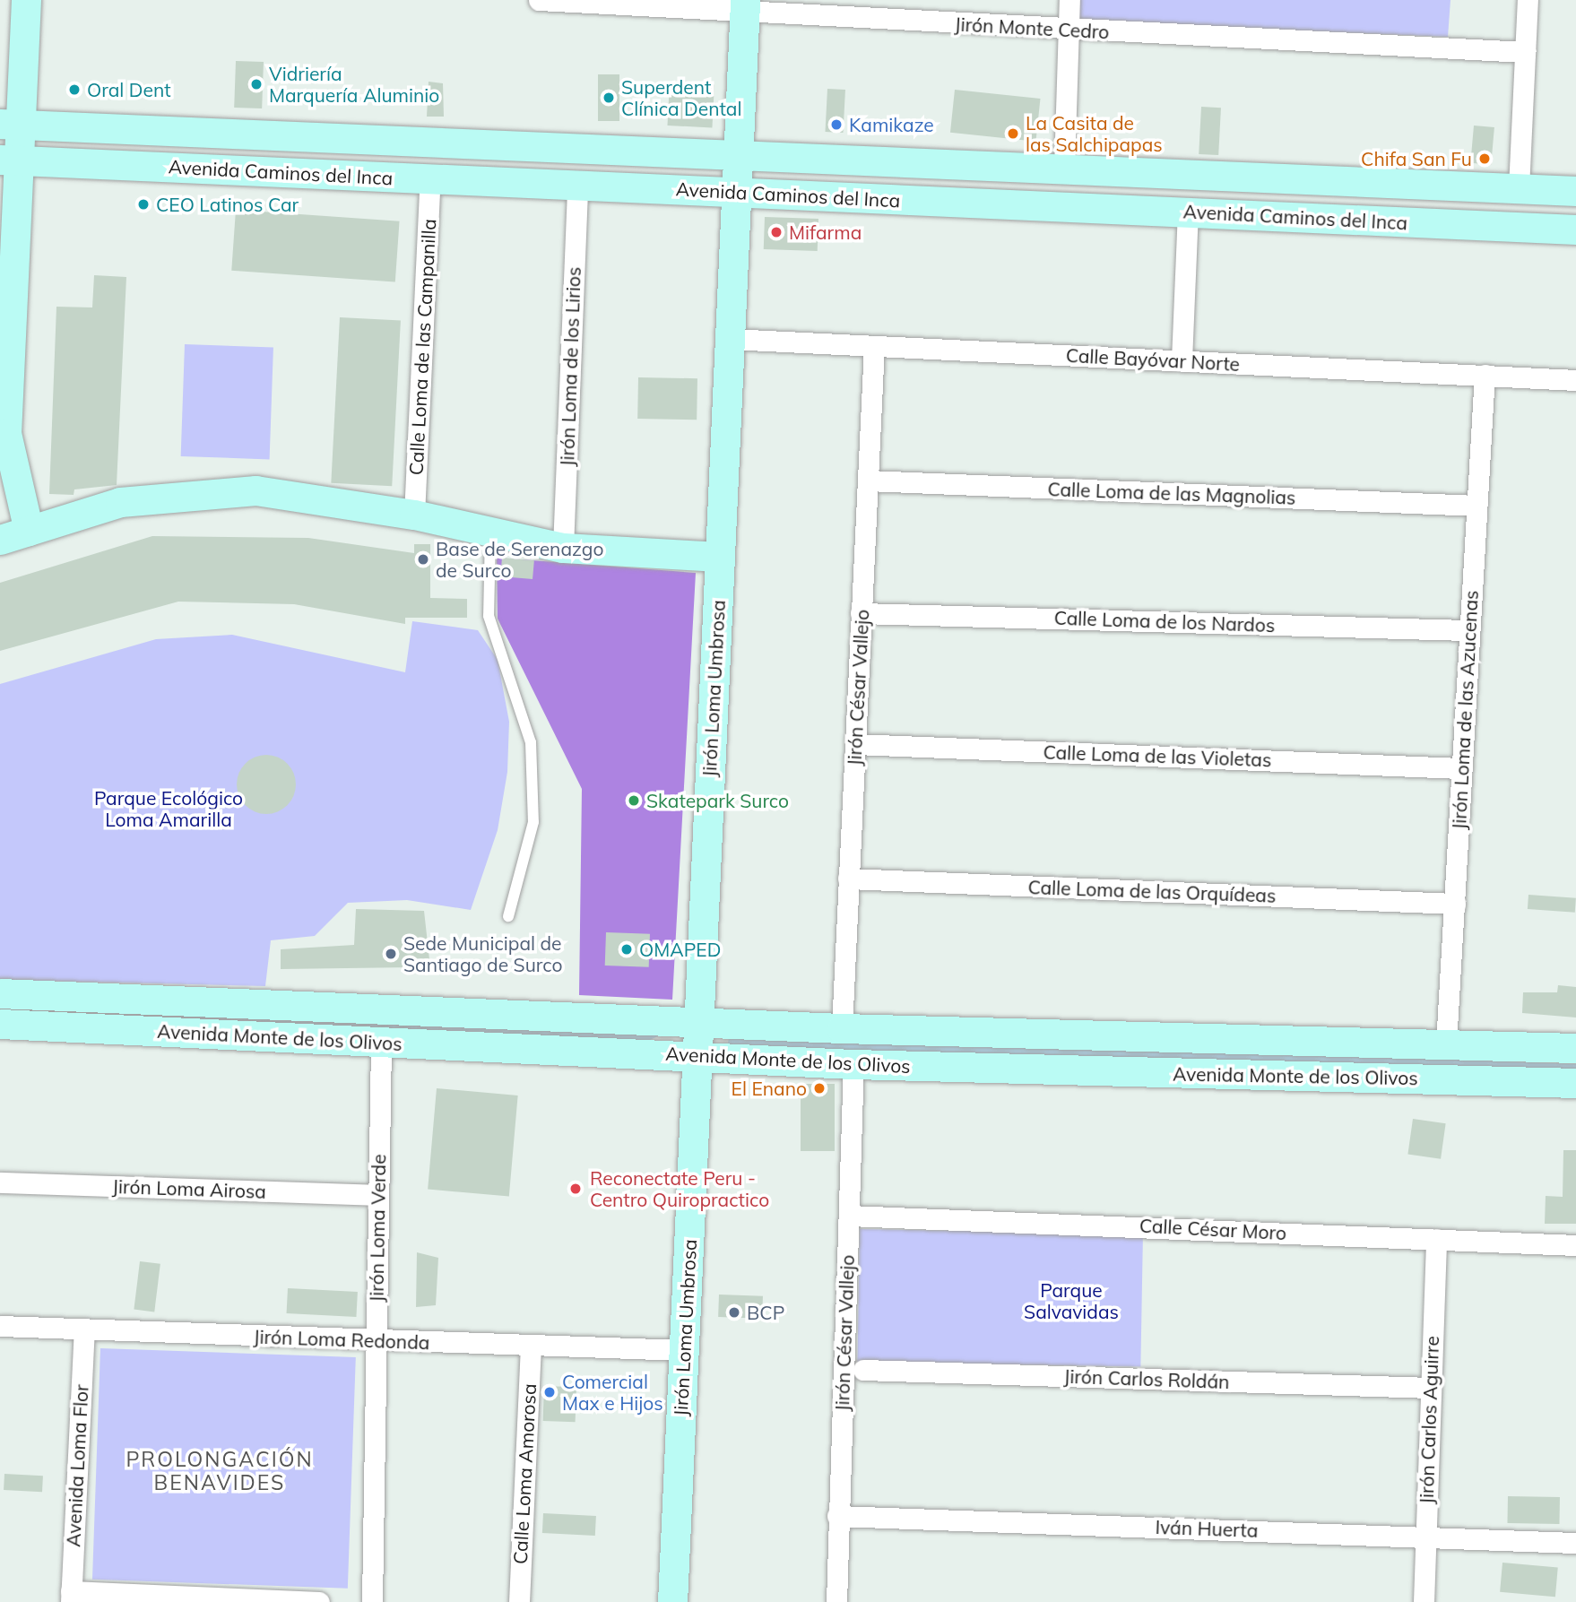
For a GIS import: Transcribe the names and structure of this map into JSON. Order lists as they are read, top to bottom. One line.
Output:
{"streets":{"street":["Jirón Monte Cedro","Avenida Caminos del Inca","Calle Loma de las Campanilla","Calle Bayóvar Norte","Jirón Loma de los Lirios","Calle Loma de las Magnolias","Calle Loma de los Nardos","Jirón César Vallejo","Jirón Loma Umbrosa","Jirón Loma de las Azucenas","Calle Loma de las Violetas","Calle Loma de las Orquídeas","Avenida Monte de los Olivos","Jirón Loma Airosa","Jirón Loma Verde","Calle César Moro","Jirón Loma Redonda","Jirón Carlos Roldán","Jirón Carlos Aguirre","Avenida Loma Flor","Calle Loma Amorosa","Iván Huerta"]},"crossings":[["Jirón Monte Cedro","Jirón Loma Umbrosa"],["Avenida Caminos del Inca","Calle Loma de las Campanilla"],["Avenida Caminos del Inca","Jirón Loma de los Lirios"],["Avenida Caminos del Inca","Jirón Loma Umbrosa"],["Calle Bayóvar Norte","Jirón César Vallejo"],["Calle Bayóvar Norte","Jirón Loma Umbrosa"],["Calle Bayóvar Norte","Jirón Loma de las Azucenas"],["Calle Loma de las Magnolias","Jirón César Vallejo"],["Calle Loma de las Magnolias","Jirón Loma de las Azucenas"],["Calle Loma de los Nardos","Jirón César Vallejo"],["Calle Loma de los Nardos","Jirón Loma de las Azucenas"],["Jirón César Vallejo","Calle Loma de las Violetas"],["Jirón César Vallejo","Calle Loma de las Orquídeas"],["Jirón César Vallejo","Avenida Monte de los Olivos"],["Jirón César Vallejo","Calle César Moro"],["Jirón César Vallejo","Iván Huerta"],["Jirón Loma Umbrosa","Avenida Monte de los Olivos"],["Jirón Loma Umbrosa","Jirón Loma Redonda"],["Jirón Loma de las Azucenas","Calle Loma de las Violetas"],["Jirón Loma de las Azucenas","Calle Loma de las Orquídeas"],["Jirón Loma de las Azucenas","Avenida Monte de los Olivos"],["Avenida Monte de los Olivos","Jirón Loma Verde"],["Jirón Loma Airosa","Jirón Loma Verde"],["Jirón Loma Verde","Jirón Loma Redonda"],["Calle César Moro","Jirón Carlos Aguirre"],["Jirón Loma Redonda","Avenida Loma Flor"],["Jirón Loma Redonda","Calle Loma Amorosa"],["Jirón Carlos Roldán","Jirón Carlos Aguirre"],["Jirón Carlos Aguirre","Iván Huerta"]],"districts":["PROLONGACIÓN BENAVIDES"],"parks":["Parque Ecológico Loma Amarilla","Parque Salvavidas"],"places":["Vidriería Marquería Aluminio","Oral Dent","Superdent Clínica Dental","Kamikaze","La Casita de las Salchipapas","Chifa San Fu","CEO Latinos Car","Mifarma","Base de Serenazgo de Surco","Skatepark Surco","OMAPED","Sede Municipal de Santiago de Surco","El Enano","Reconectate Peru - Centro Quiropractico","BCP","Comercial Max e Hijos"]}
